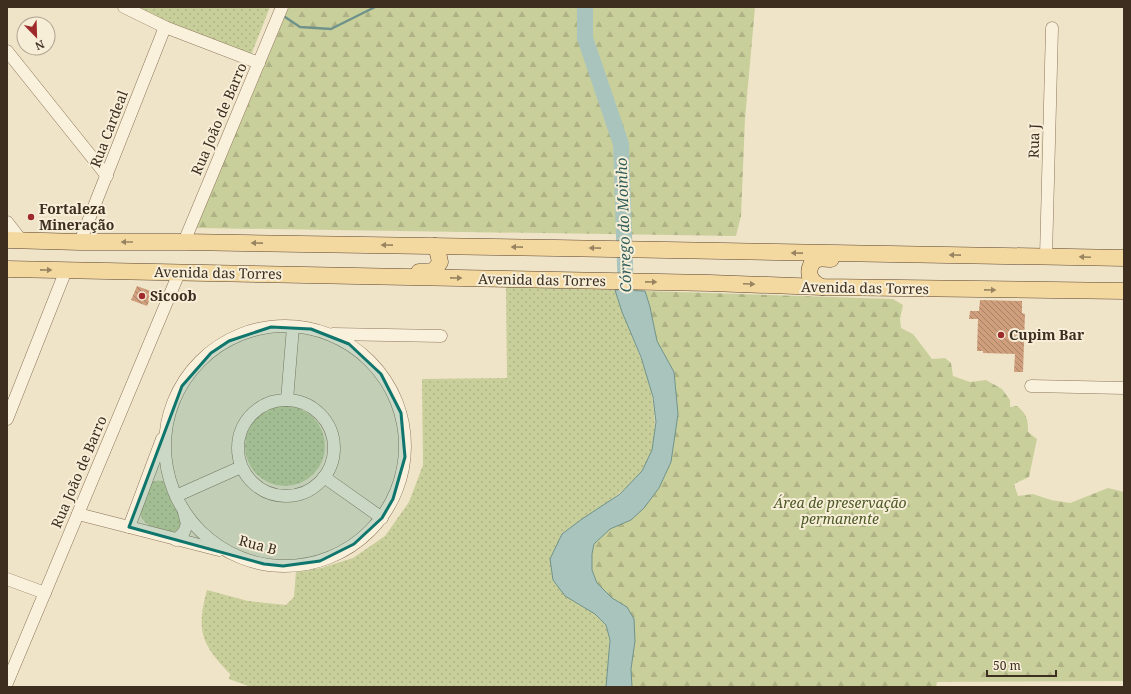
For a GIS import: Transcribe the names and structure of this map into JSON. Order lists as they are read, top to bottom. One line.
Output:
{"streets":{"main road":["Avenida das Torres"],"street":["Rua João de Barro","Rua Cardeal","Rua J","Rua B"]},"crossings":[["Rua João de Barro","Avenida das Torres"]],"water":["Córrego do Moinho"],"parks":["Área de preservação permanente"],"places":["Fortaleza Mineração","Sicoob","Cupim Bar"],"scale_bar":"50 m","north":"bottom right"}
